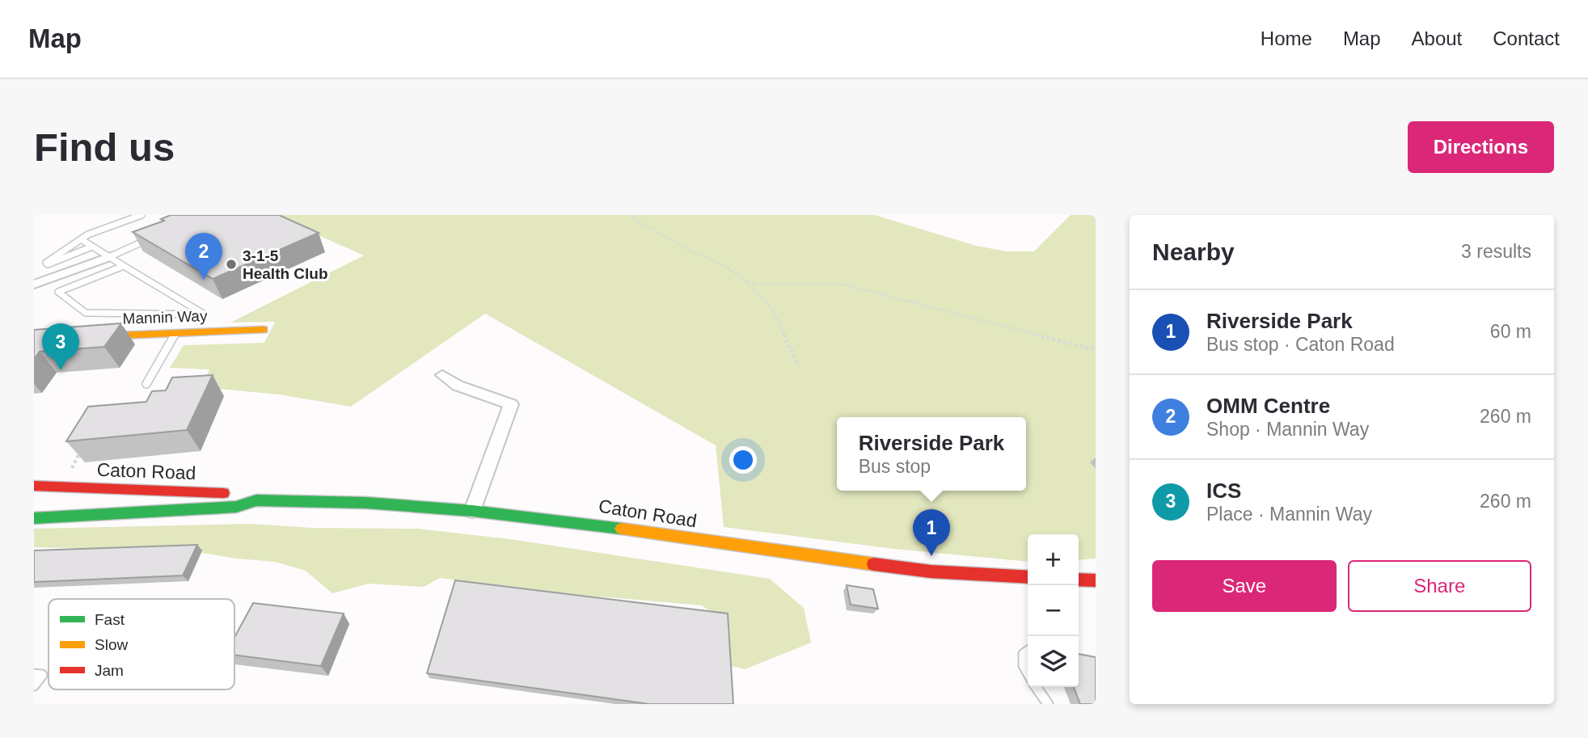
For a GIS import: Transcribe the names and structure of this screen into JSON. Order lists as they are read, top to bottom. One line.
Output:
{"streets":{"main road":["Mannin Way","Caton Road"]},"places":["3-1-5 Health Club"],"legend":["Fast","Slow","Jam"],"page":{"header":"Map","nav":["Home","Map","About","Contact"],"buttons":["Directions",["Save","Share"]],"title":"Find us","heading":["Nearby","3 results"],"pins":["2","3","1"],"list":[{"mark":"1","name":"Riverside Park","note":"Bus stop · Caton Road","value":"60 m"},{"mark":"2","name":"OMM Centre","note":"Shop · Mannin Way","value":"260 m"},{"mark":"3","name":"ICS","note":"Place · Mannin Way","value":"260 m"}],"popup":["Riverside Park","Bus stop"],"map_buttons":["+","−"]}}
